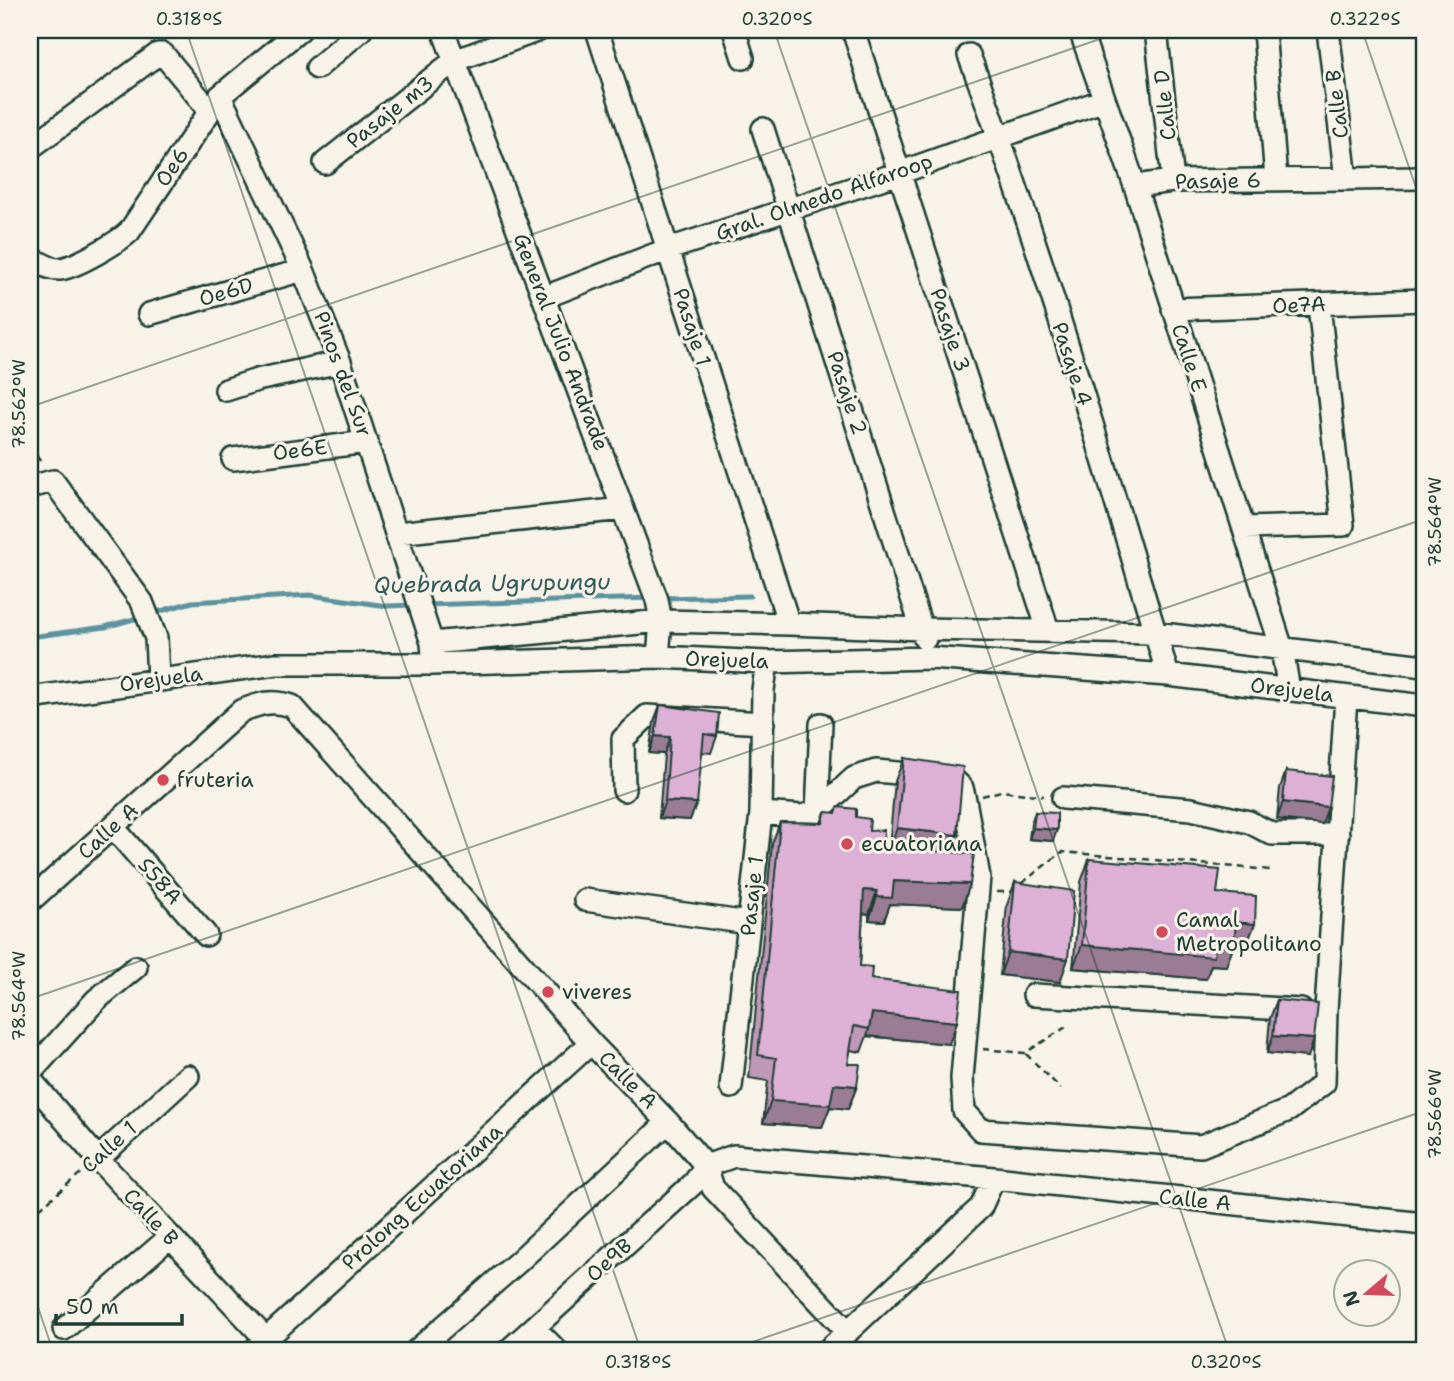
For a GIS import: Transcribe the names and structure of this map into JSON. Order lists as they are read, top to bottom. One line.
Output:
{"streets":{"street":["Calle B","Calle D","Pasaje m3","Oe6","Pasaje 6","Gral. Olmedo Alfaroop","Oe6D","Oe7A","Pasaje 1","Pasaje 3","General Julio Andrade","Calle E","Pasaje 4","Pinos del Sur","Pasaje 2","Oe6E","Orejuela","Calle A","S58A","Calle 1","Prolong Ecuatoriana","Oe9B"]},"crossings":[["Calle B","Calle 1"],["Calle B","Prolong Ecuatoriana"],["Calle D","Pasaje 6"],["Pasaje m3","General Julio Andrade"],["Oe6","Pinos del Sur"],["Pasaje 6","Calle E"],["Gral. Olmedo Alfaroop","Pasaje 1"],["Gral. Olmedo Alfaroop","Pasaje 3"],["Gral. Olmedo Alfaroop","General Julio Andrade"],["Gral. Olmedo Alfaroop","Calle E"],["Gral. Olmedo Alfaroop","Pasaje 4"],["Gral. Olmedo Alfaroop","Pasaje 2"],["Oe6D","Pinos del Sur"],["Oe7A","Calle E"],["Pasaje 1","Orejuela"],["General Julio Andrade","Orejuela"],["Calle E","Orejuela"],["Pasaje 4","Orejuela"],["Pinos del Sur","Oe6E"],["Pinos del Sur","Orejuela"],["Pasaje 2","Orejuela"],["Calle A","S58A"],["Calle A","Prolong Ecuatoriana"],["Calle A","Oe9B"]],"water":["Quebrada Ugrupungu"],"places":["fruteria","ecuatoriana","Camal Metropolitano","viveres"],"scale_bar":"50 m","north":"left","coordinates":["0.318°S","0.320°S","0.322°S","78.562°W","78.564°W","78.566°W"]}
